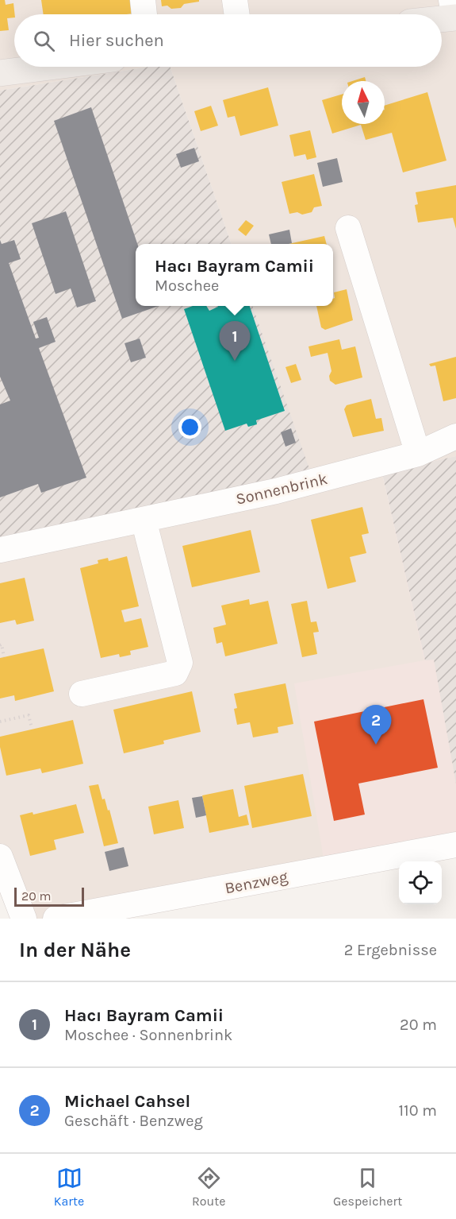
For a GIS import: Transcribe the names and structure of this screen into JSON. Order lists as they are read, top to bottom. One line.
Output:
{"streets":{"street":["Sonnenbrink","Benzweg"]},"scale_bar":"20 m","north":"top","page":{"search":"Hier suchen","popup":["Hacı Bayram Camii","Moschee"],"pins":["1","2"],"scale":"20 m","heading":["In der Nähe","2 Ergebnisse"],"list":[{"mark":"1","name":"Hacı Bayram Camii","note":"Moschee · Sonnenbrink","value":"20 m"},{"mark":"2","name":"Michael Cahsel","note":"Geschäft · Benzweg","value":"110 m"}],"nav":["Karte","Route","Gespeichert"]}}
